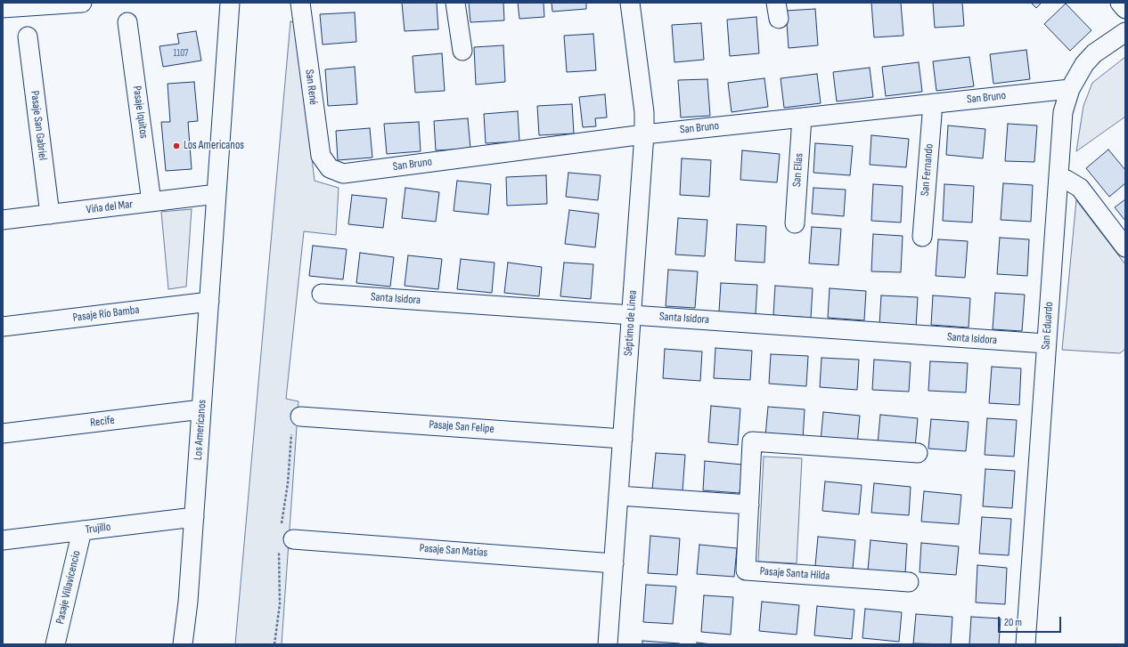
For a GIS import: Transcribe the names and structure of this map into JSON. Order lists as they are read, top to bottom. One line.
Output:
{"streets":{"street":["San René","San Bruno","Pasaje Iquitos","Pasaje San Gabriel","San Elías","San Fernando","Viña del Mar","Santa Isidora","Pasaje Río Bamba","Séptimo de Línea","San Eduardo","Recife","Pasaje San Felipe","Los Americanos","Trujillo","Pasaje San Matías","Pasaje Santa Hilda","Pasaje Villavicencio"]},"crossings":[["San René","San Bruno"],["San Bruno","San Elías"],["San Bruno","San Fernando"],["San Bruno","Séptimo de Línea"],["San Bruno","San Eduardo"],["Pasaje Iquitos","Viña del Mar"],["Pasaje San Gabriel","Viña del Mar"],["Viña del Mar","Los Americanos"],["Santa Isidora","Séptimo de Línea"],["Santa Isidora","San Eduardo"],["Pasaje Río Bamba","Los Americanos"],["Séptimo de Línea","Pasaje San Felipe"],["Séptimo de Línea","Pasaje San Matías"],["Recife","Los Americanos"],["Los Americanos","Trujillo"],["Trujillo","Pasaje Villavicencio"]],"places":["Los Americanos"],"house_numbers":["1107"],"scale_bar":"20 m"}
